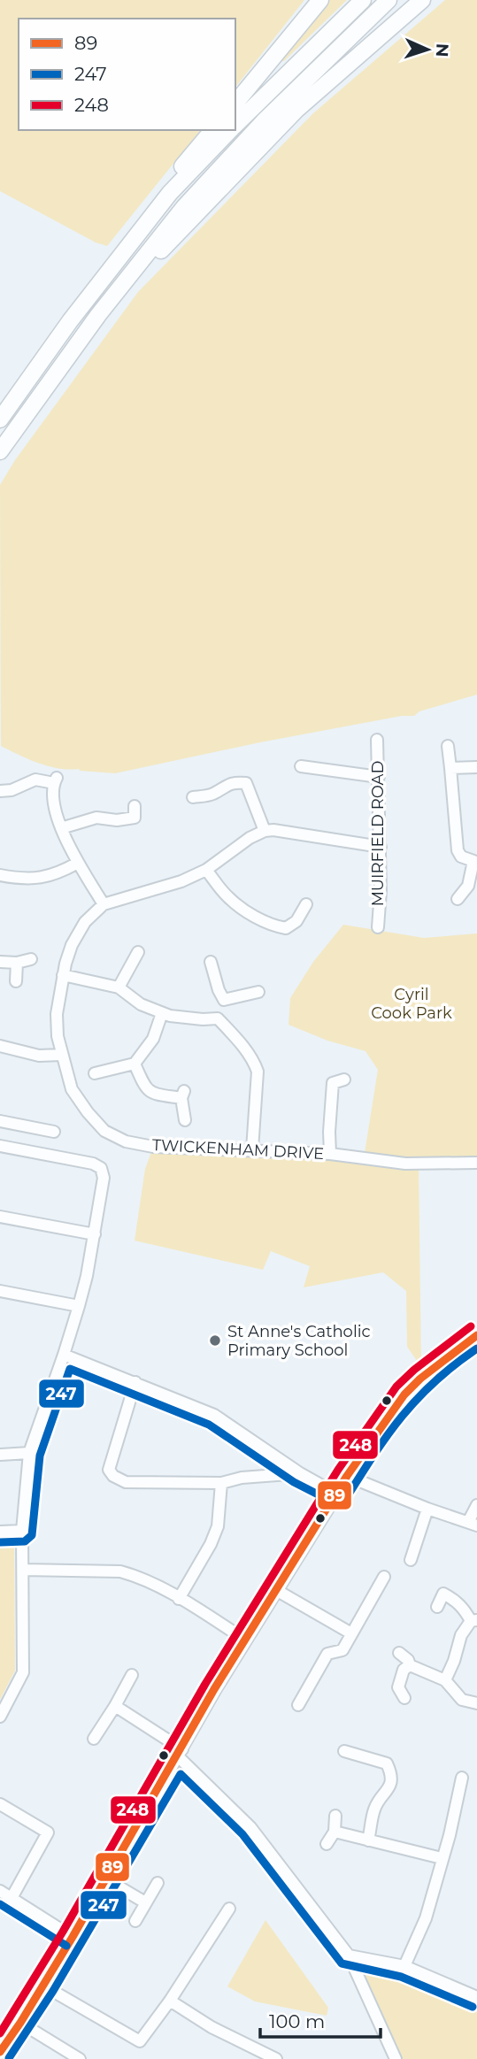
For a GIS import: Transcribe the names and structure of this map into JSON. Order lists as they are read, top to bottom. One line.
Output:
{"streets":{"street":["MUIRFIELD ROAD","TWICKENHAM DRIVE"]},"parks":["Cyril Cook Park"],"places":["St Anne's Catholic Primary School"],"lines":["transit line 248","transit line 89","transit line 247"],"legend":["89","247","248"],"scale_bar":"100 m","north":"right"}
